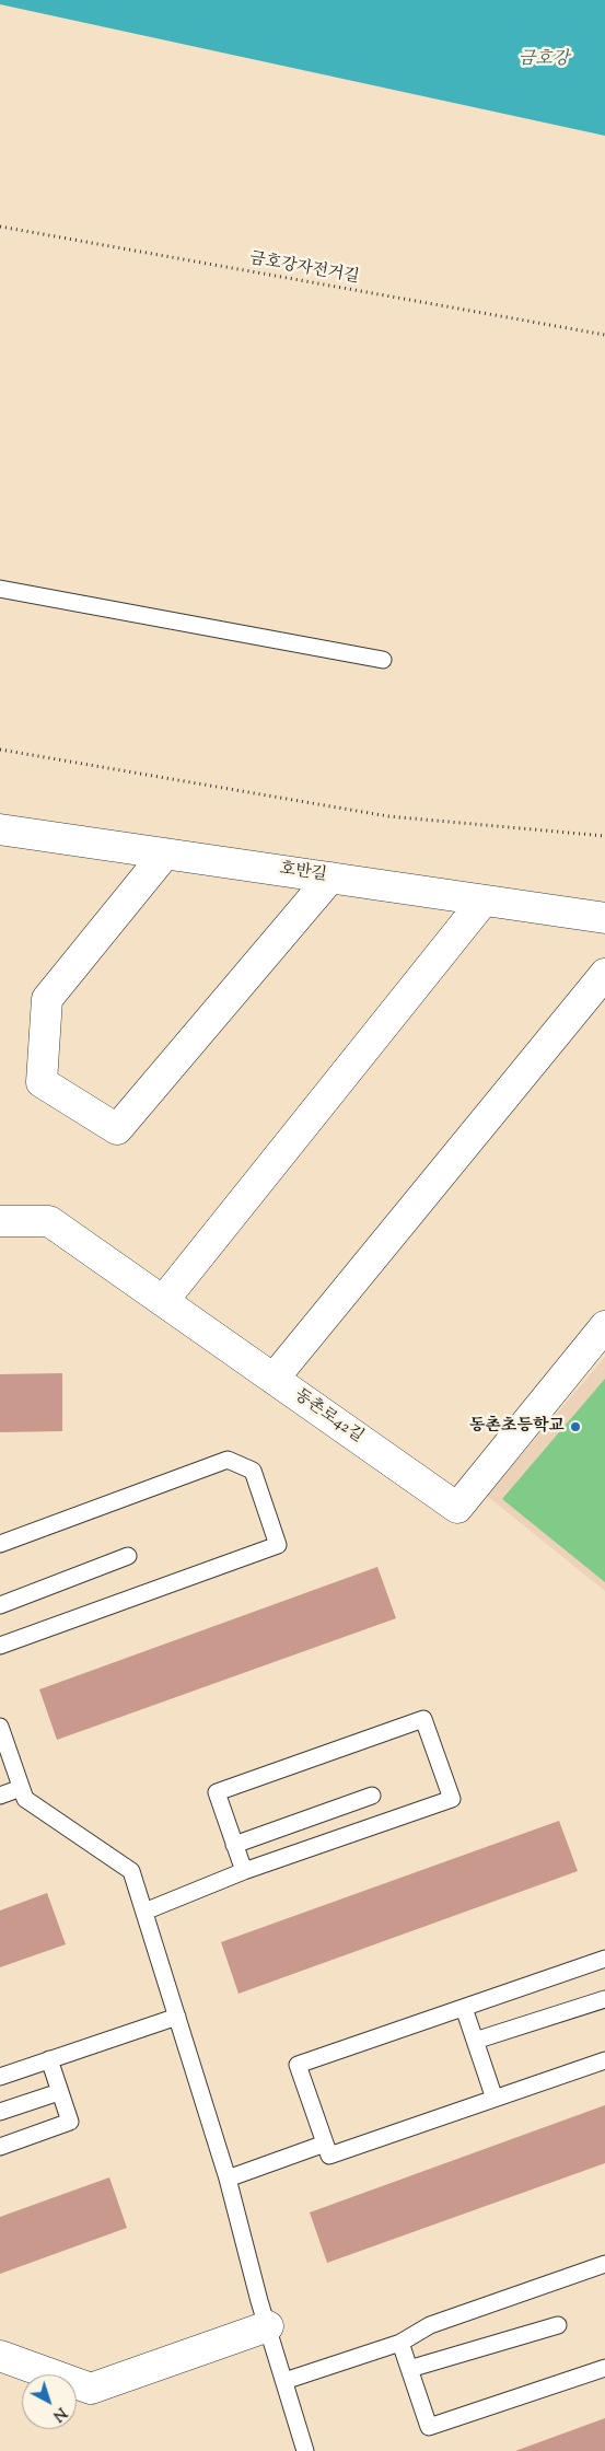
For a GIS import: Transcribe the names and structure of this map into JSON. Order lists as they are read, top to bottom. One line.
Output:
{"streets":{"street":["호반길","동촌로42길"],"path":["금호강자전거길"]},"water":["금호강"],"places":["동촌초등학교"],"north":"bottom right"}
